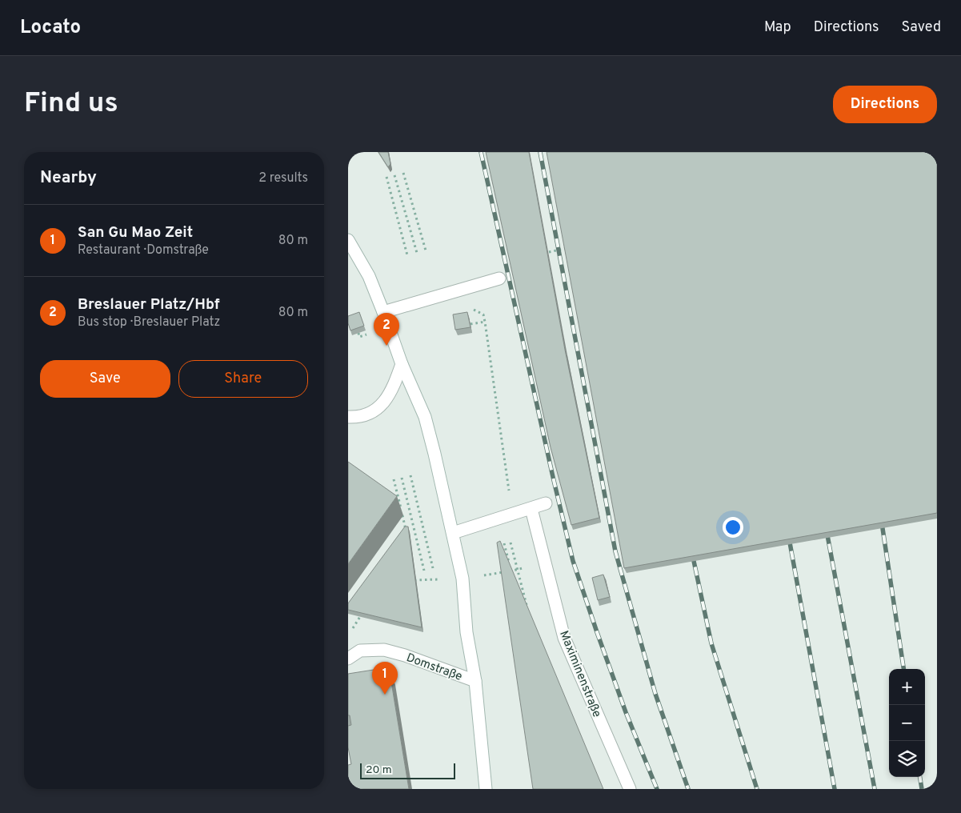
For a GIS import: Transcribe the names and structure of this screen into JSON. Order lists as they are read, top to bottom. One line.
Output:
{"streets":{"main road":["Domstraße","Maximinenstraße"]},"scale_bar":"20 m","page":{"header":"Locato","nav":["Map","Directions","Saved"],"buttons":["Directions",["Save","Share"]],"title":"Find us","heading":["Nearby","2 results"],"list":[{"mark":"1","name":"San Gu Mao Zeit","note":"Restaurant · Domstraße","value":"80 m"},{"mark":"2","name":"Breslauer Platz/Hbf","note":"Bus stop · Breslauer Platz","value":"80 m"}],"pins":["2","1"],"map_buttons":["+","−"],"scale":"20 m"}}
